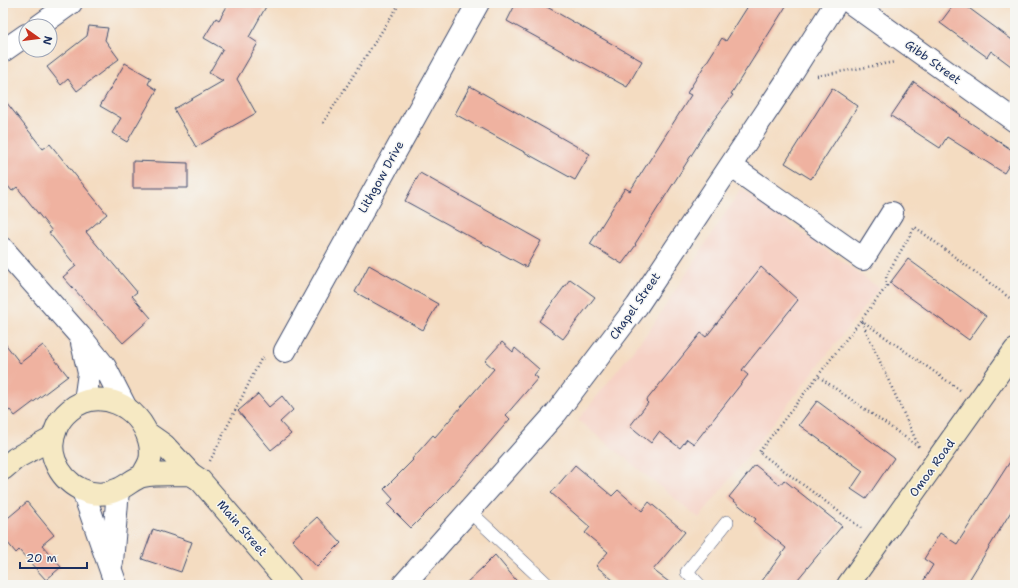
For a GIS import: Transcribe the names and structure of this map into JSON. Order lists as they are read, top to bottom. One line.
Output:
{"streets":{"street":["Gibb Street","Lithgow Drive","Chapel Street","Omoa Road","Main Street"]},"scale_bar":"20 m","north":"right"}
